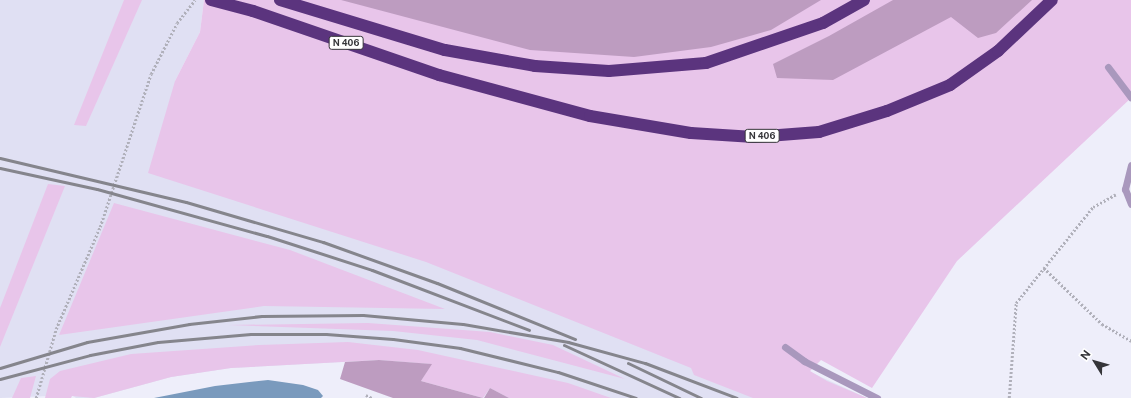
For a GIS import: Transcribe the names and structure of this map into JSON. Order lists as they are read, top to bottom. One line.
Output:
{"streets":{"highway":["N 406"]},"north":"top left"}
